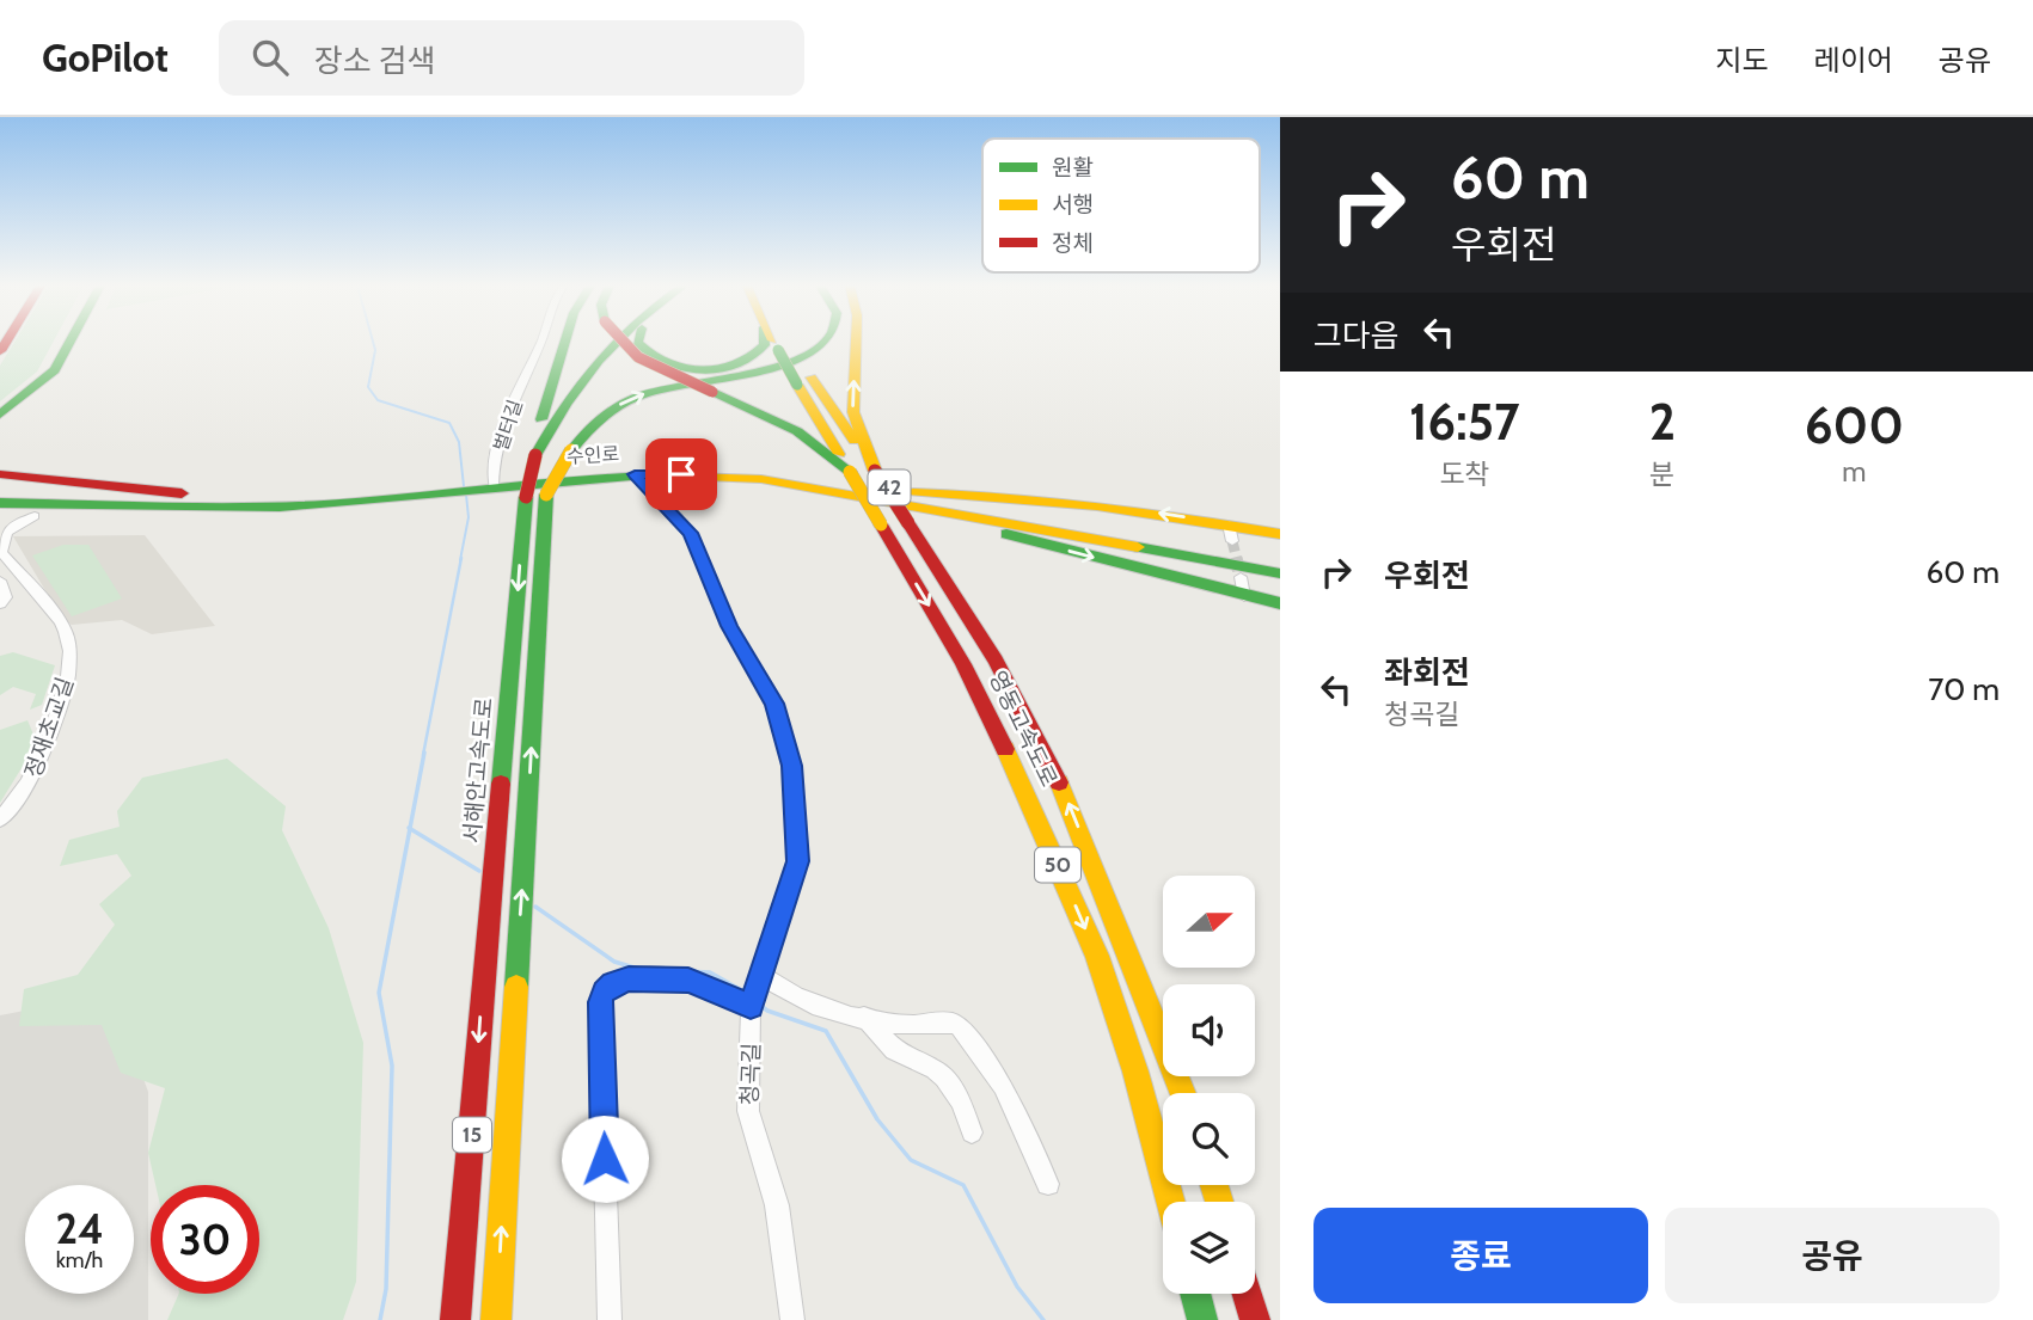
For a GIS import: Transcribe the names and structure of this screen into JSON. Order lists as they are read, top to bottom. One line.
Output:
{"streets":{"main road":["수인로","42","영동고속도로","서해안고속도로","50","15"],"street":["벌터길","정재초교길","청곡길"]},"crossings":[["벌터길","수인로"],["수인로","청곡길"]],"legend":["원활","서행","정체"],"north":"right","page":{"header":"GoPilot","search":"장소 검색","nav":["지도","레이어","공유"],"turn":["60 m","우회전"],"then":"그다음","eta":["16:57","도착","2","분","600","m"],"list":[{"name":"우회전","value":"60 m"},{"name":"좌회전","note":"청곡길","value":"70 m"}],"speed":"24 km/h","limit":"30","buttons":["종료","공유"]}}
